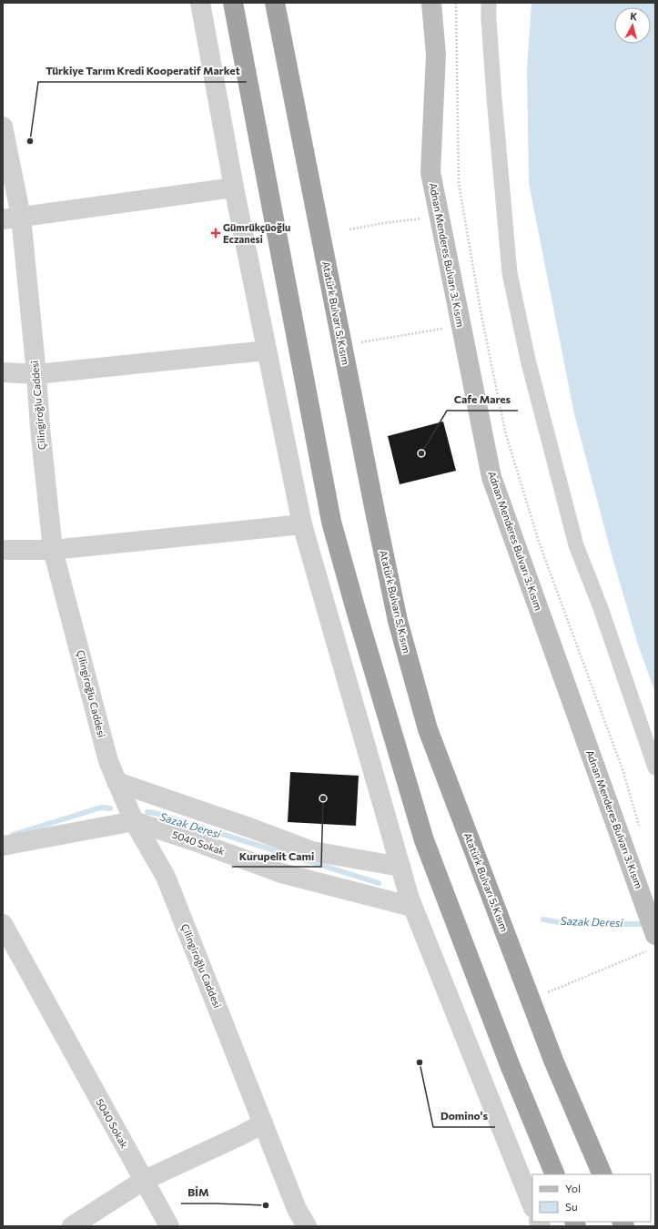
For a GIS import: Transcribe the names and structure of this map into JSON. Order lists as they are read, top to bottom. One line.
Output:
{"streets":{"highway":["Atatürk Bulvarı 5. Kısım"],"main road":["Adnan Menderes Bulvarı 3. Kısım"],"street":["Çilingiroğlu Caddesi","5040 Sokak"]},"crossings":[["Çilingiroğlu Caddesi","5040 Sokak"]],"water":["Sazak Deresi"],"places":{"other":["Türkiye Tarım Kredi Kooperatif Market","Cafe Mares","Kurupelit Cami","Domino's","BİM"],"health":["Gümrükçüoğlu Eczanesi"]},"legend":["Yol","Su"],"north":"top"}
